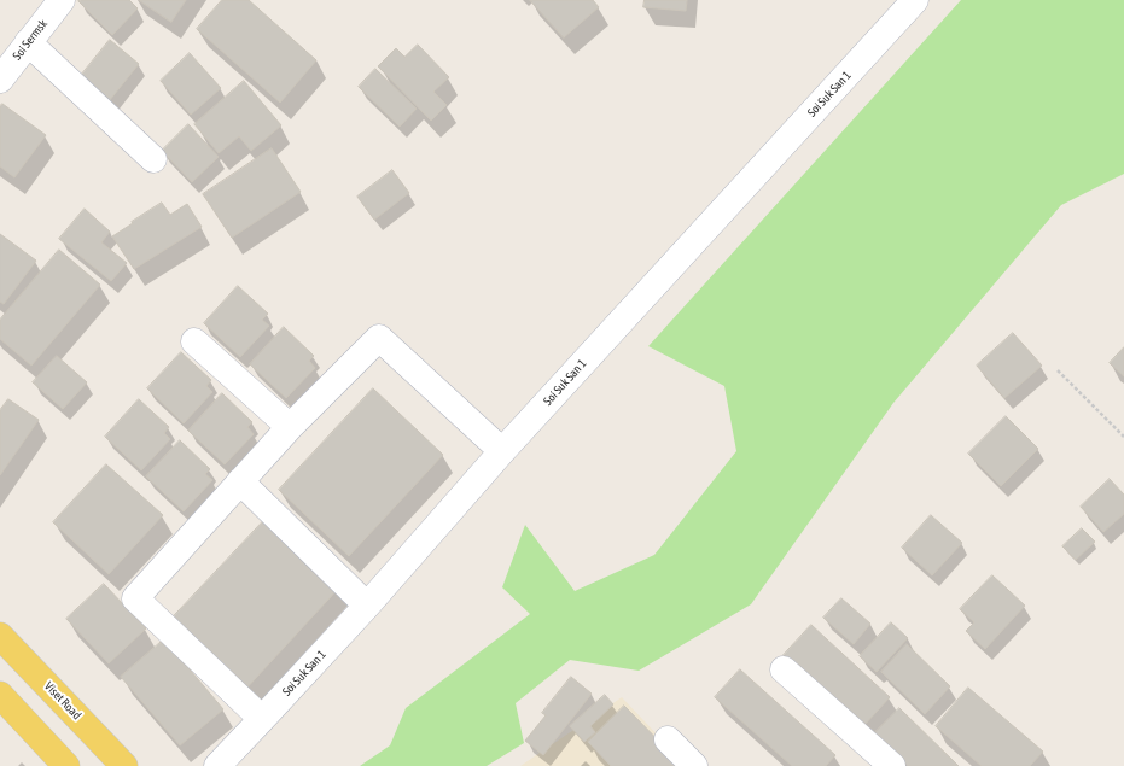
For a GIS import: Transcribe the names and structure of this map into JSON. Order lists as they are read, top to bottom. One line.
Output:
{"streets":{"main road":["Viset Road"],"street":["Soi Sermsk","Soi Suk San 1"]}}
